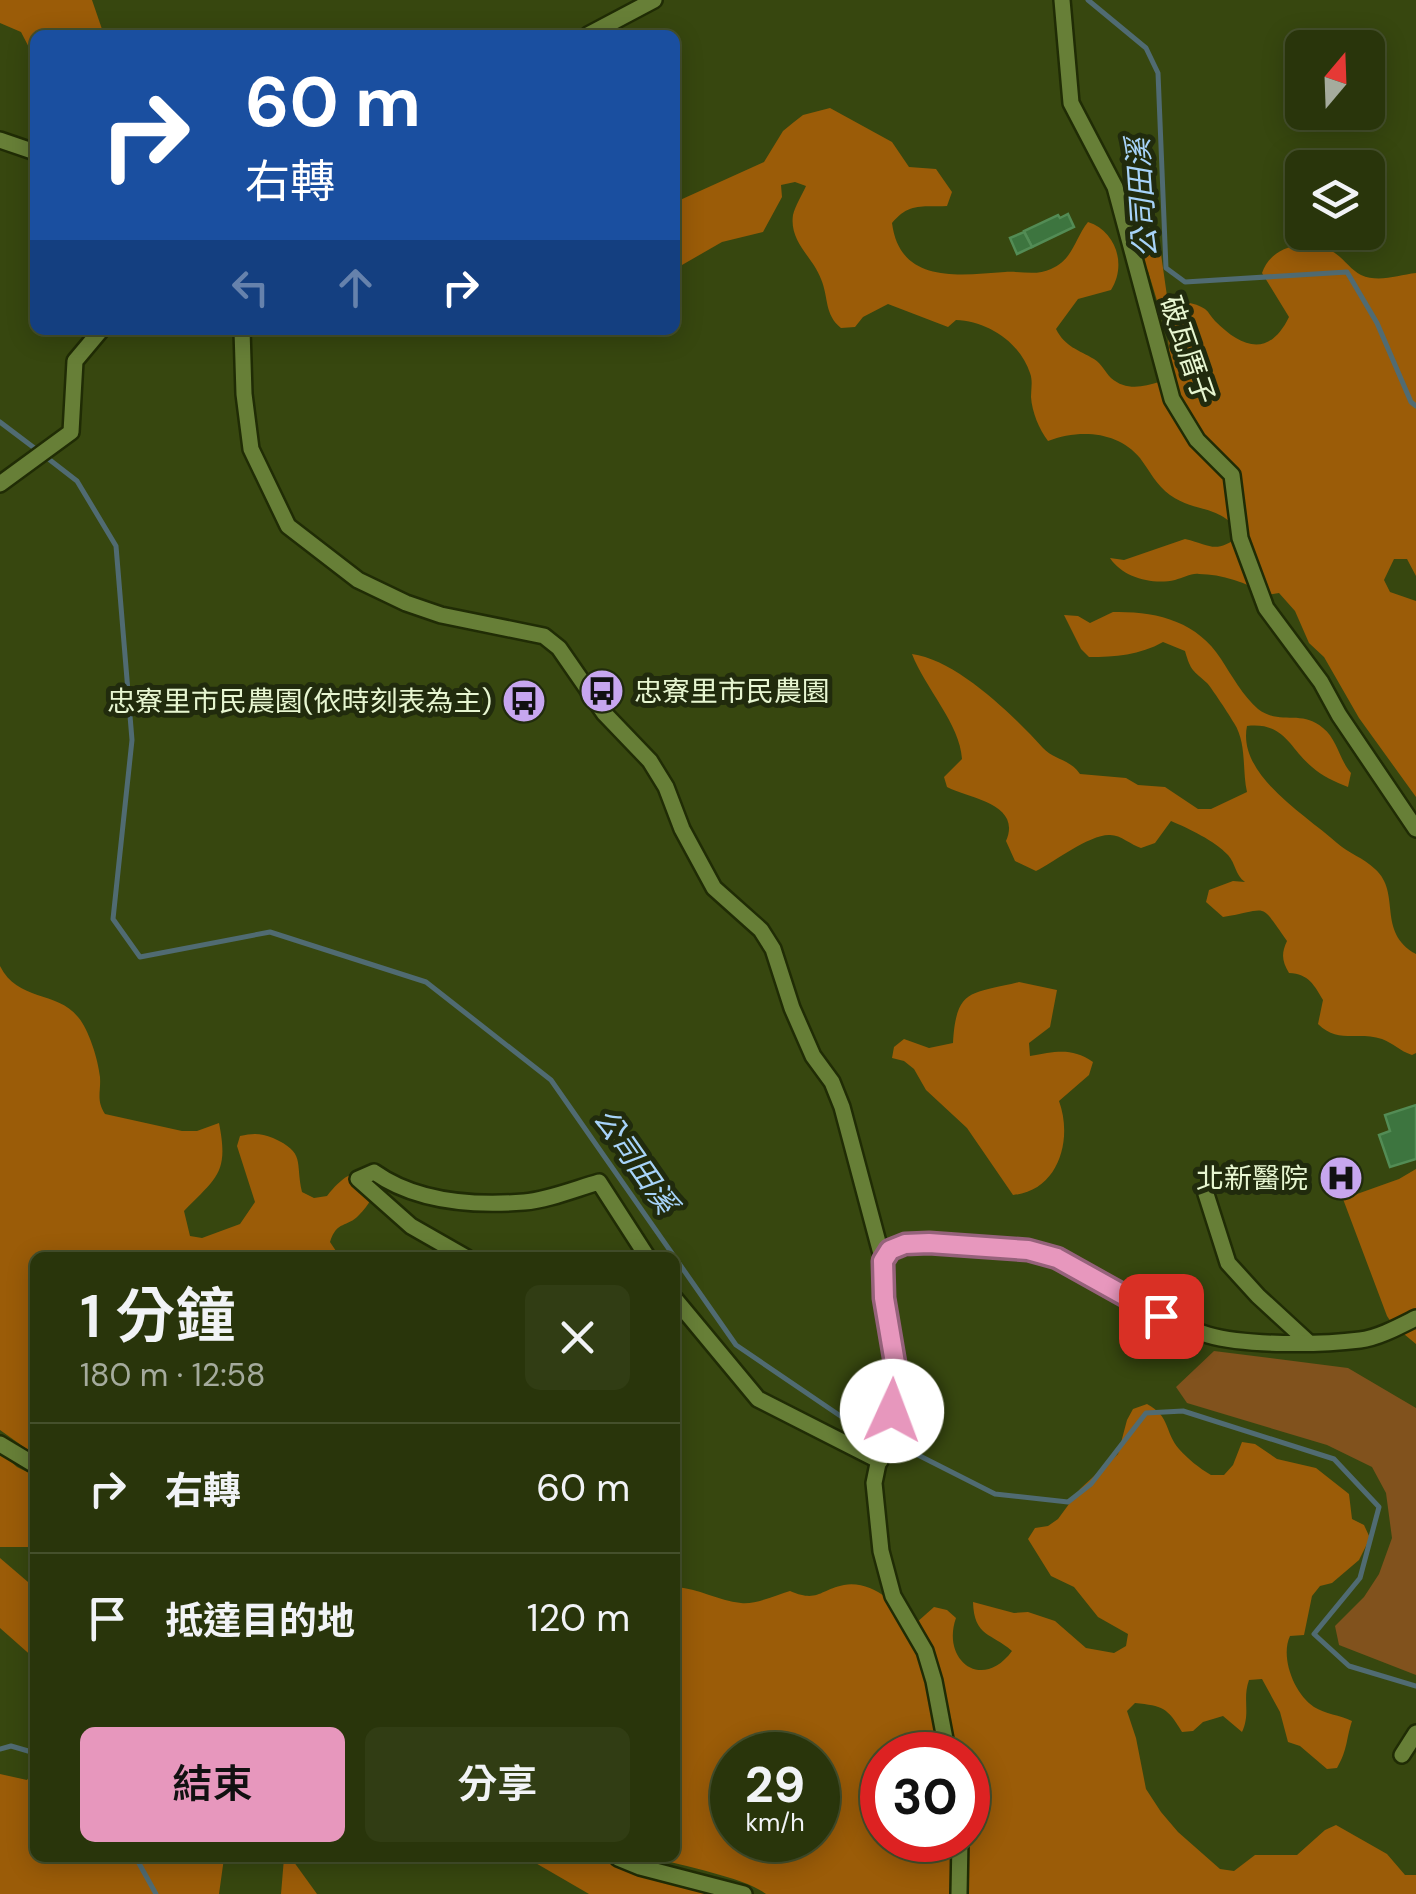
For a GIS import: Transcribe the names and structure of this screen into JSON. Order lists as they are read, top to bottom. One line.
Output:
{"streets":{"street":["破瓦厝子"]},"water":["公司田溪"],"places":{"bus stop":["忠寮里市民農園","忠寮里市民農園(依時刻表為主)"],"hospital":["北新醫院"]},"north":"top","page":{"turn":["60 m","右轉"],"heading":["1 分鐘","180 m · 12:58"],"list":[{"name":"右轉","value":"60 m"},{"name":"抵達目的地","value":"120 m"}],"buttons":["結束","分享"],"speed":"29 km/h","limit":"30"}}
